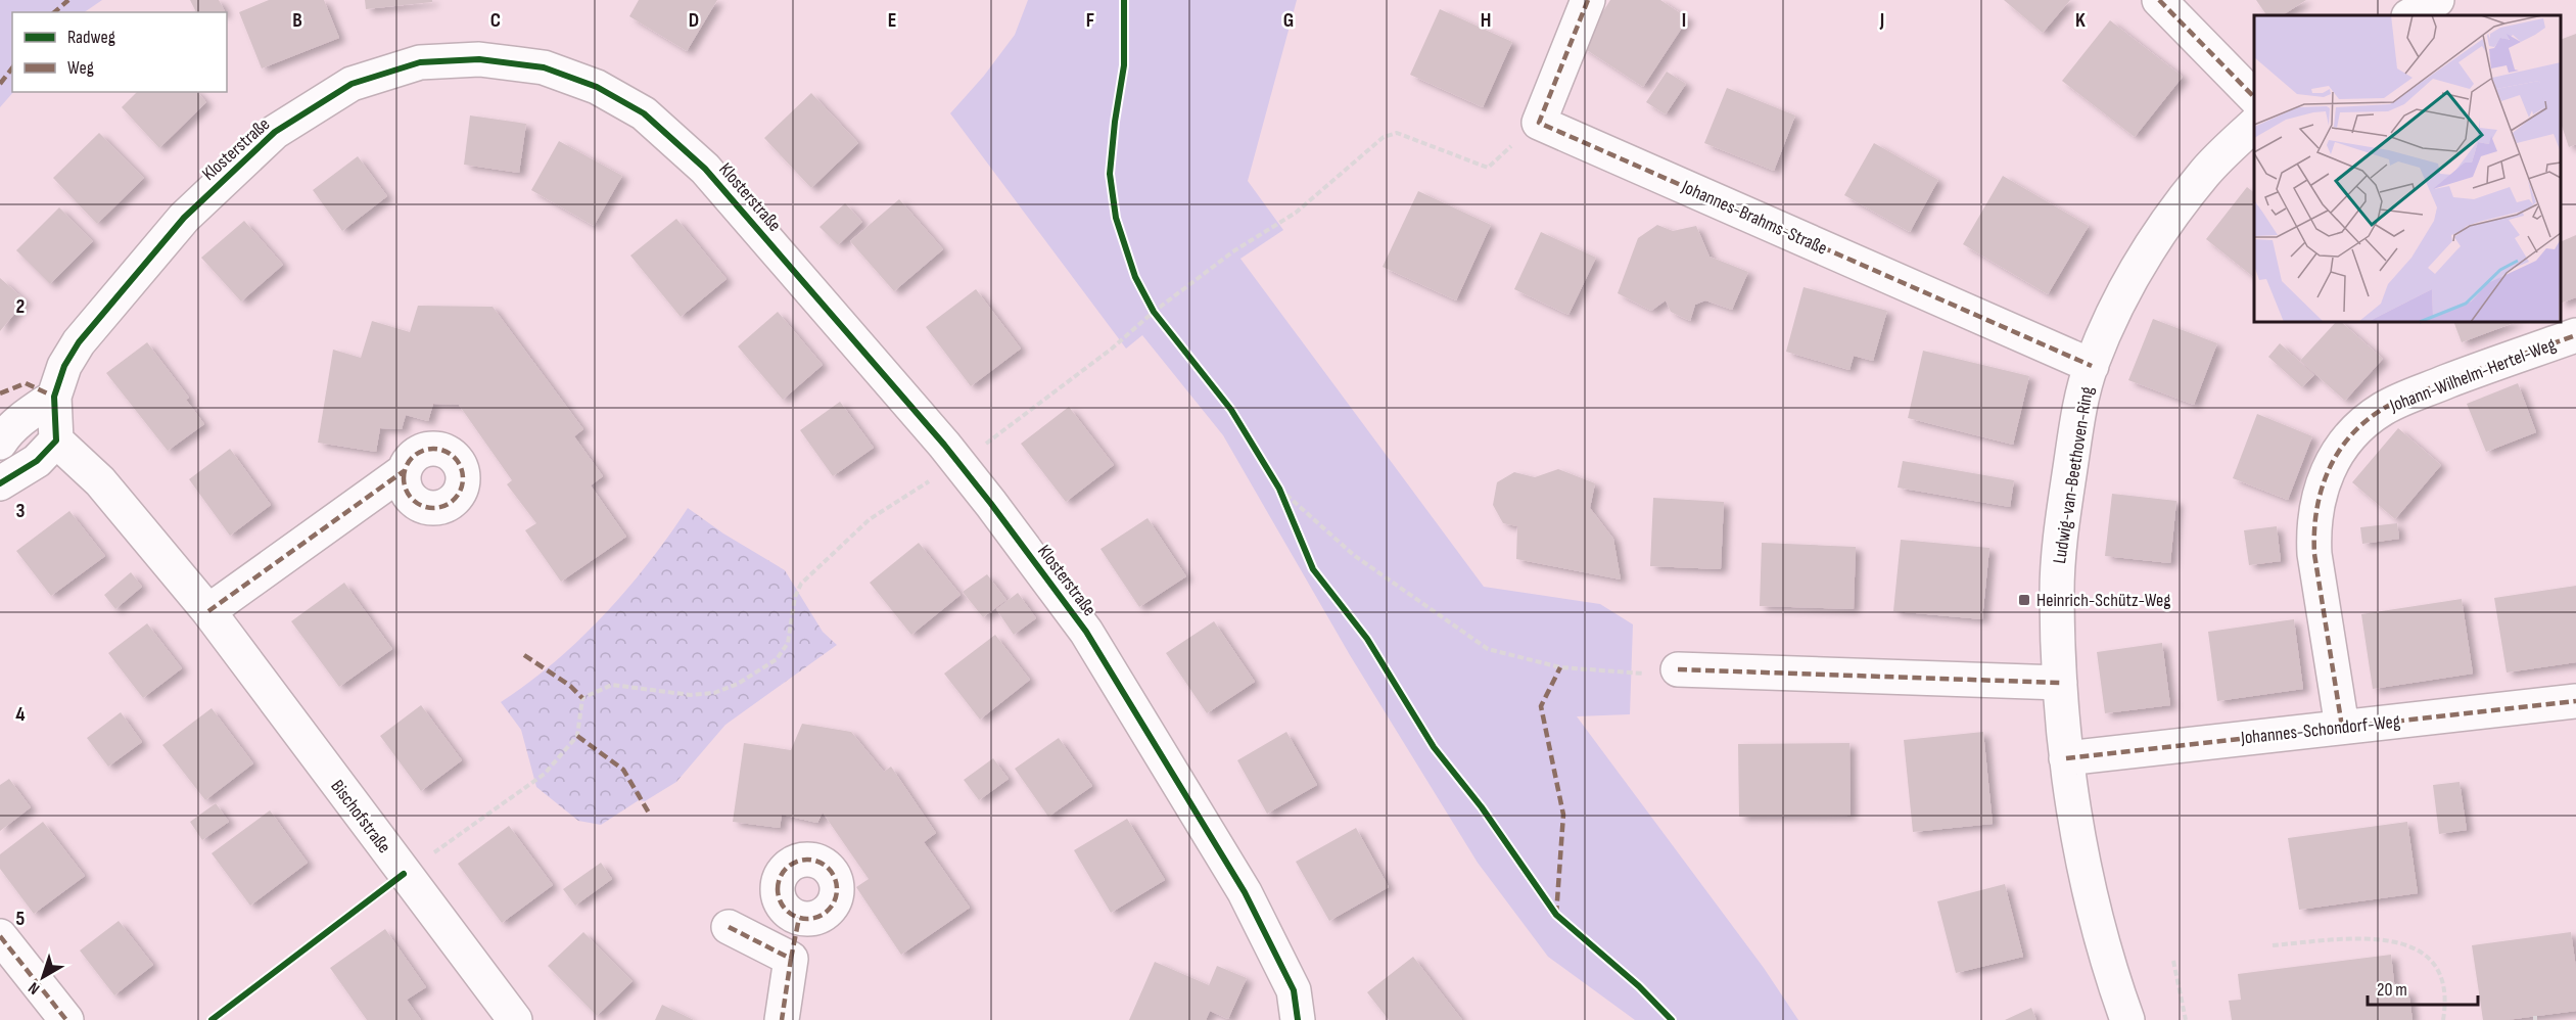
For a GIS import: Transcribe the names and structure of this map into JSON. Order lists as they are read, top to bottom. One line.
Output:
{"streets":{"street":["Klosterstraße","Johannes-Brahms-Straße","Johann-Wilhelm-Hertel-Weg","Ludwig-van-Beethoven-Ring","Johannes-Schondorf-Weg","Bischofstraße"]},"crossings":[["Klosterstraße","Bischofstraße"],["Johannes-Brahms-Straße","Ludwig-van-Beethoven-Ring"],["Johann-Wilhelm-Hertel-Weg","Johannes-Schondorf-Weg"],["Ludwig-van-Beethoven-Ring","Johannes-Schondorf-Weg"]],"places":{"transit":["Heinrich-Schütz-Weg"]},"legend":["Radweg","Weg"],"scale_bar":"20 m","north":"bottom left","grid":{"columns":["B","C","D","E","F","G","H","I","J","K"],"rows":["2","3","4","5"]}}
